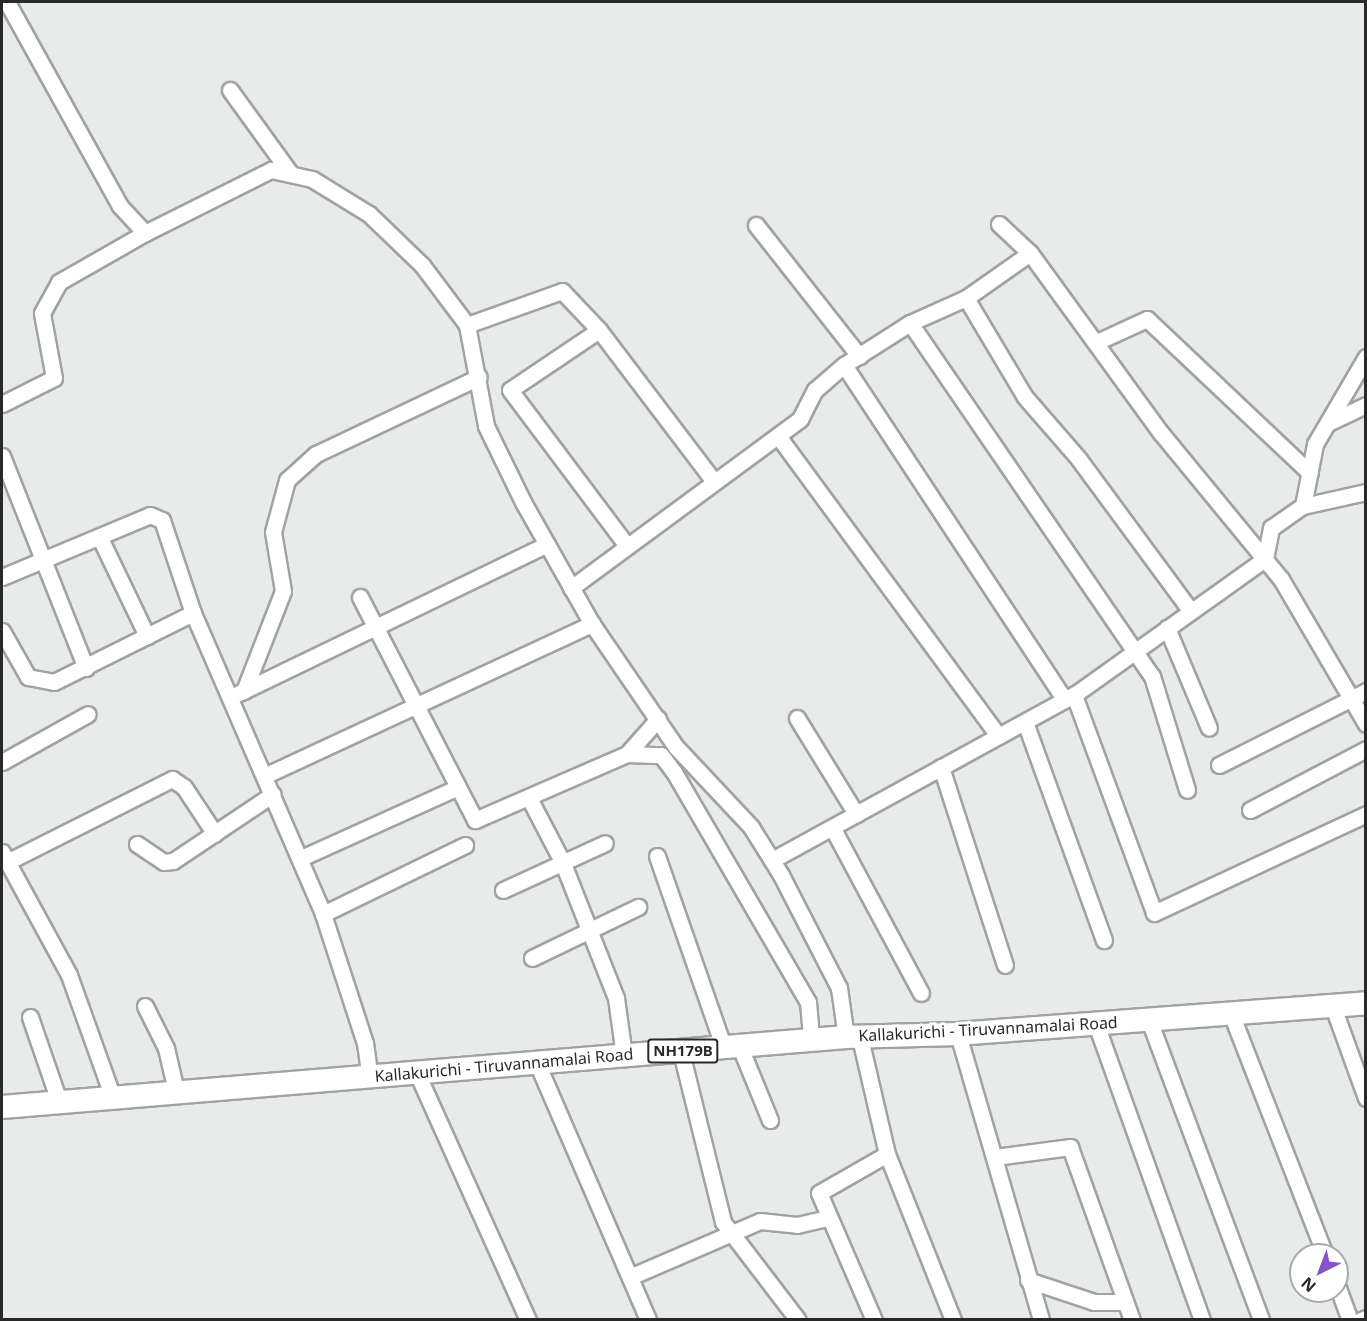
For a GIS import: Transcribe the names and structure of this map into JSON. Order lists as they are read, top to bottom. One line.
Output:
{"streets":{"highway":["Kallakurichi - Tiruvannamalai Road","NH179B"]},"north":"bottom left"}
